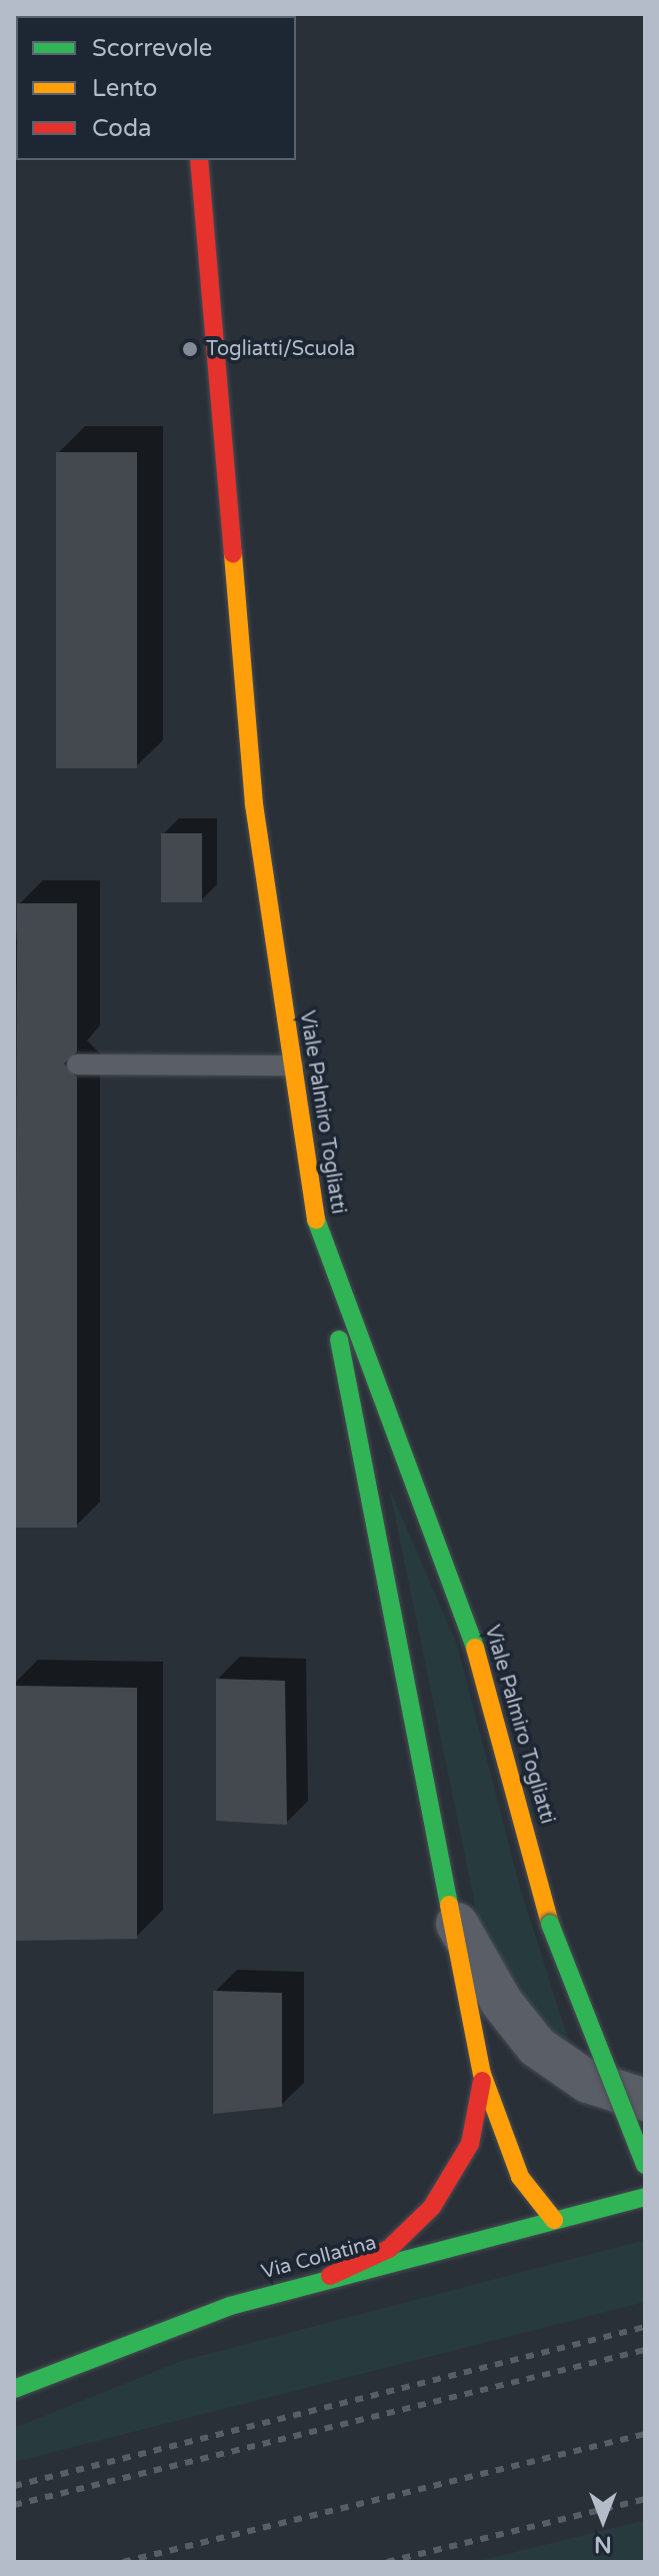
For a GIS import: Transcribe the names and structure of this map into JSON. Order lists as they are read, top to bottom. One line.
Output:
{"streets":{"main road":["Viale Palmiro Togliatti","Via Collatina"]},"places":["Togliatti/Scuola"],"legend":["Scorrevole","Lento","Coda"],"north":"bottom"}
